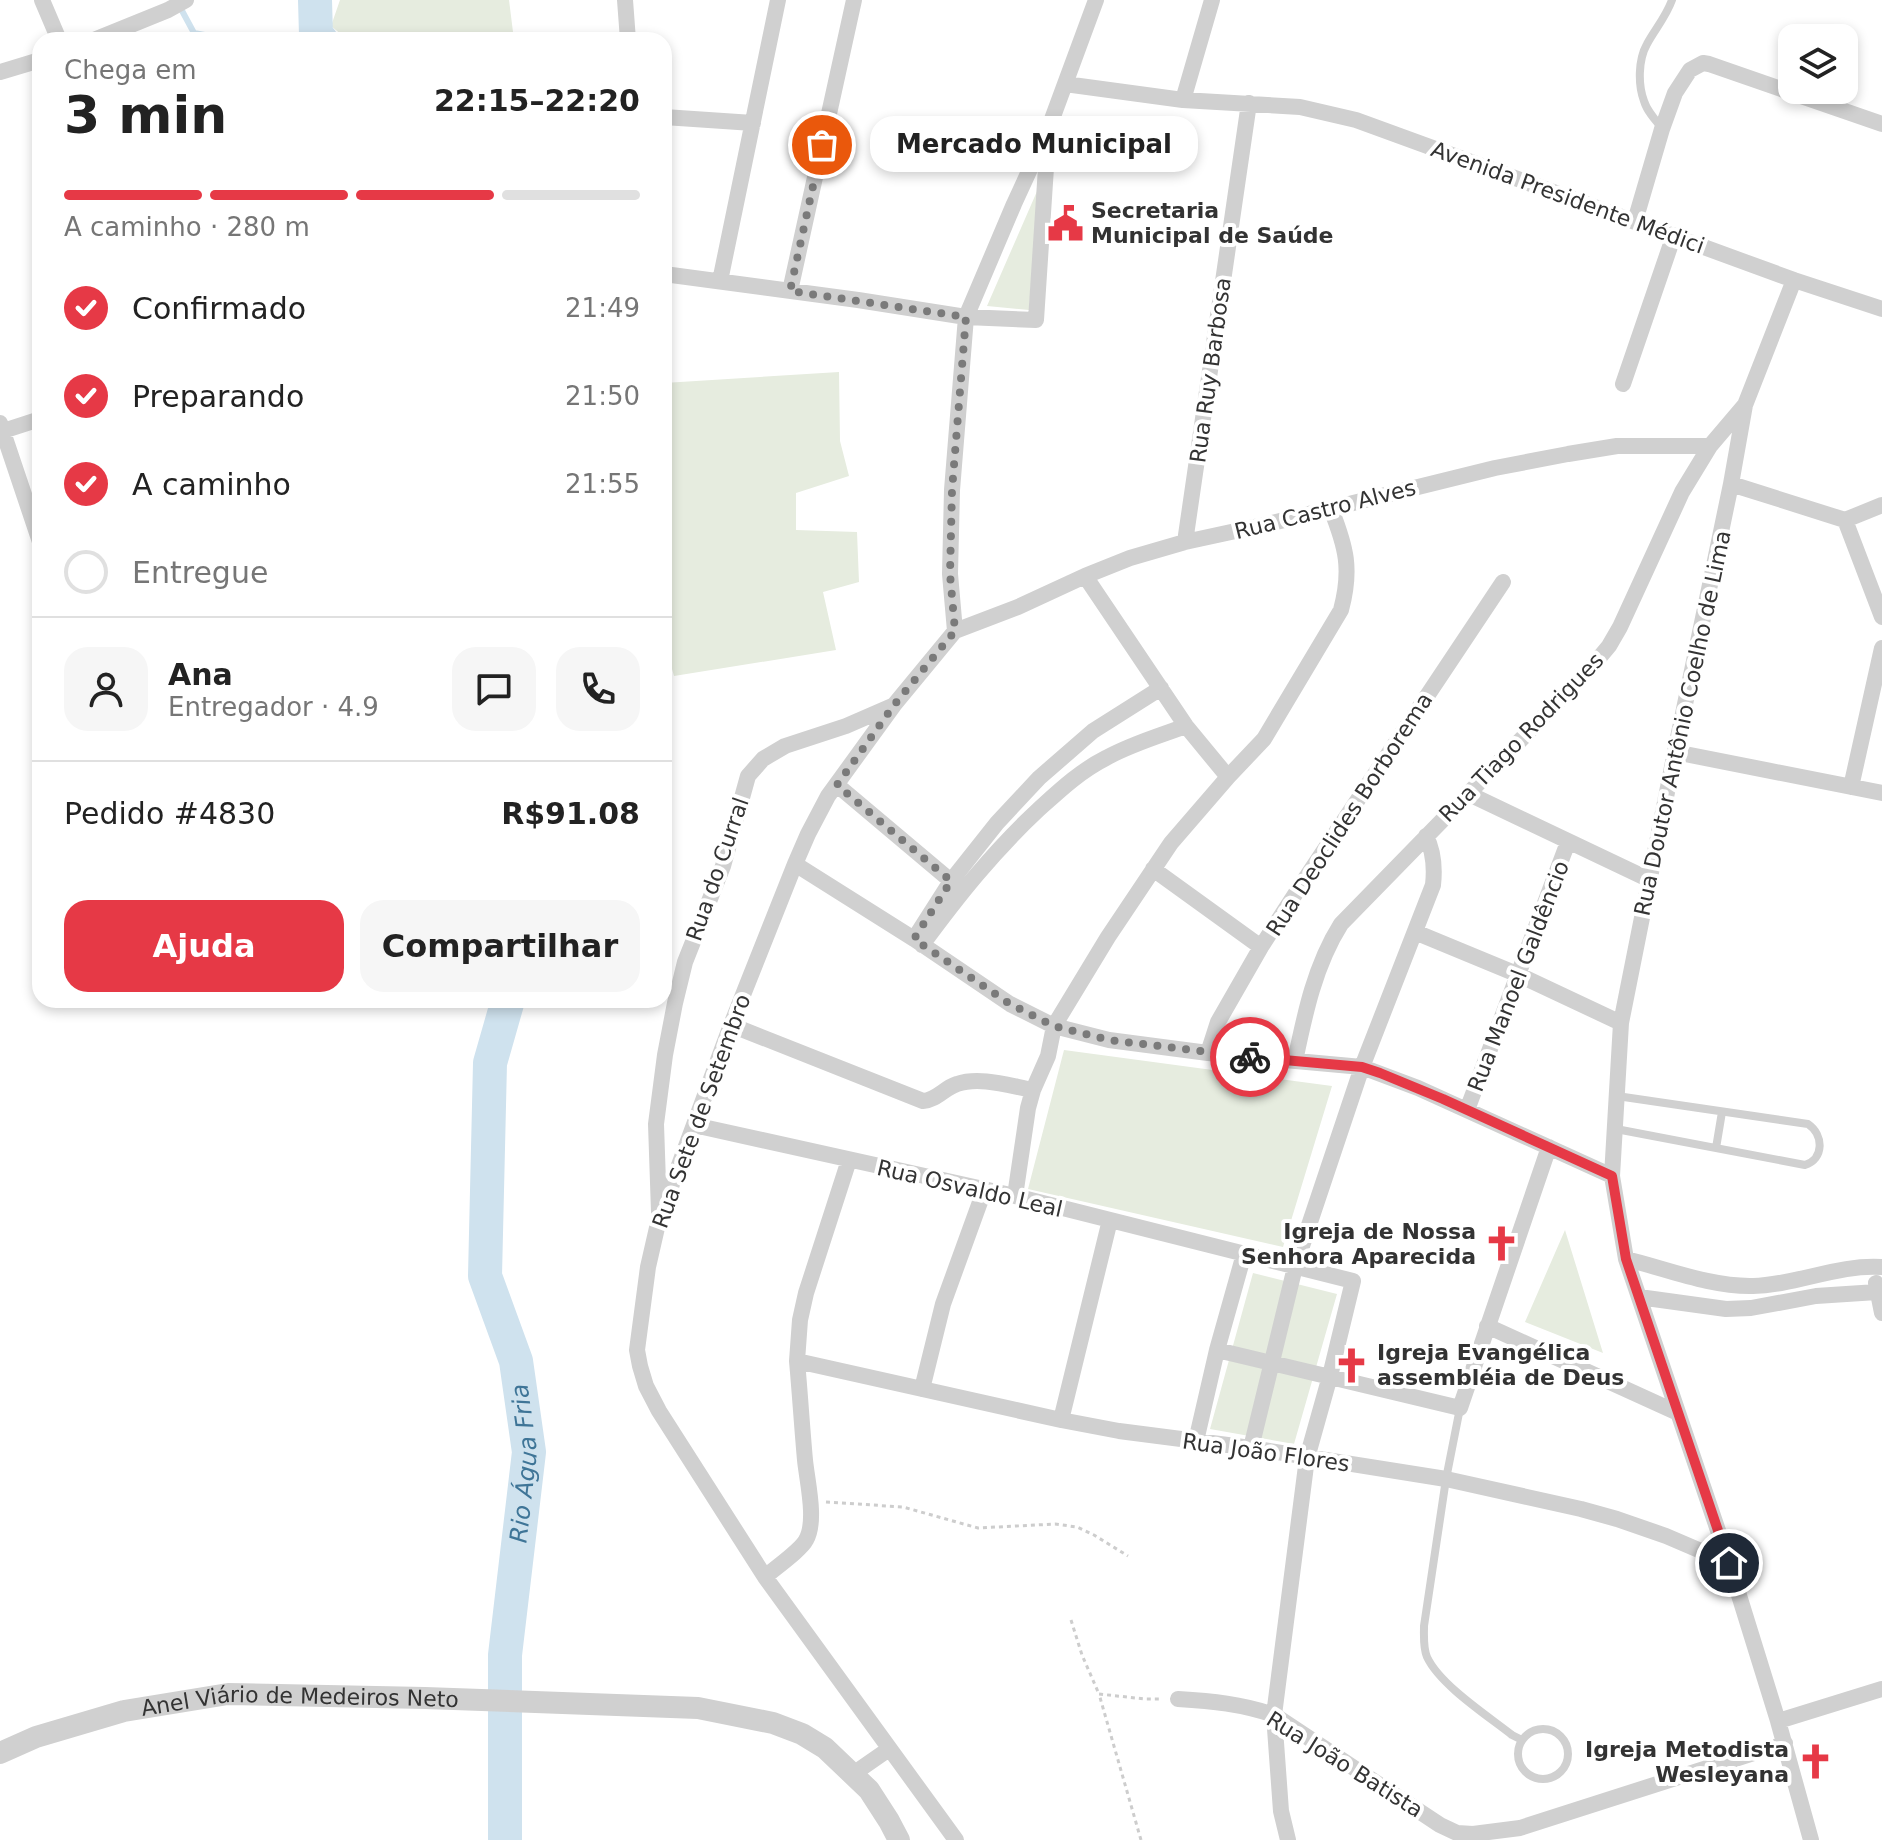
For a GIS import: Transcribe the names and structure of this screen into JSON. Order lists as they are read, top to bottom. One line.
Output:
{"streets":{"street":["Avenida Presidente Médici","Rua Ruy Barbosa","Rua Castro Alves","Rua Doutor Antônio Coelho de Lima","Rua Tiago Rodrigues","Rua Deoclides Borborema","Rua do Curral","Rua Manoel Galdêncio","Rua Sete de Setembro","Rua Osvaldo Leal","Rua João Flores","Anel Viário de Medeiros Neto","Rua João Batista"]},"crossings":[["Avenida Presidente Médici","Rua Ruy Barbosa"],["Avenida Presidente Médici","Rua Doutor Antônio Coelho de Lima"],["Rua Ruy Barbosa","Rua Castro Alves"],["Rua Castro Alves","Rua Tiago Rodrigues"],["Rua Castro Alves","Rua Sete de Setembro"],["Rua Doutor Antônio Coelho de Lima","Rua Tiago Rodrigues"],["Rua do Curral","Rua Sete de Setembro"],["Rua Sete de Setembro","Rua Osvaldo Leal"]],"water":["Rio Água Fria"],"places":{"other":["Mercado Municipal"],"public building":["Secretaria Municipal de Saúde"],"church":["Igreja de Nossa Senhora Aparecida","Igreja Evangélica assembléia de Deus","Igreja Metodista Wesleyana"]},"page":{"heading":["3 min","Chega em","22:15–22:20"],"panel":["Ana","Entregador · 4.9","Pedido #4830","R$91.08"],"bubble":"Mercado Municipal","bar":"A caminho · 280 m","list":[["Confirmado","21:49"],["Preparando","21:50"],["A caminho","21:55"],"Entregue"],"buttons":["Ajuda","Compartilhar"]}}
